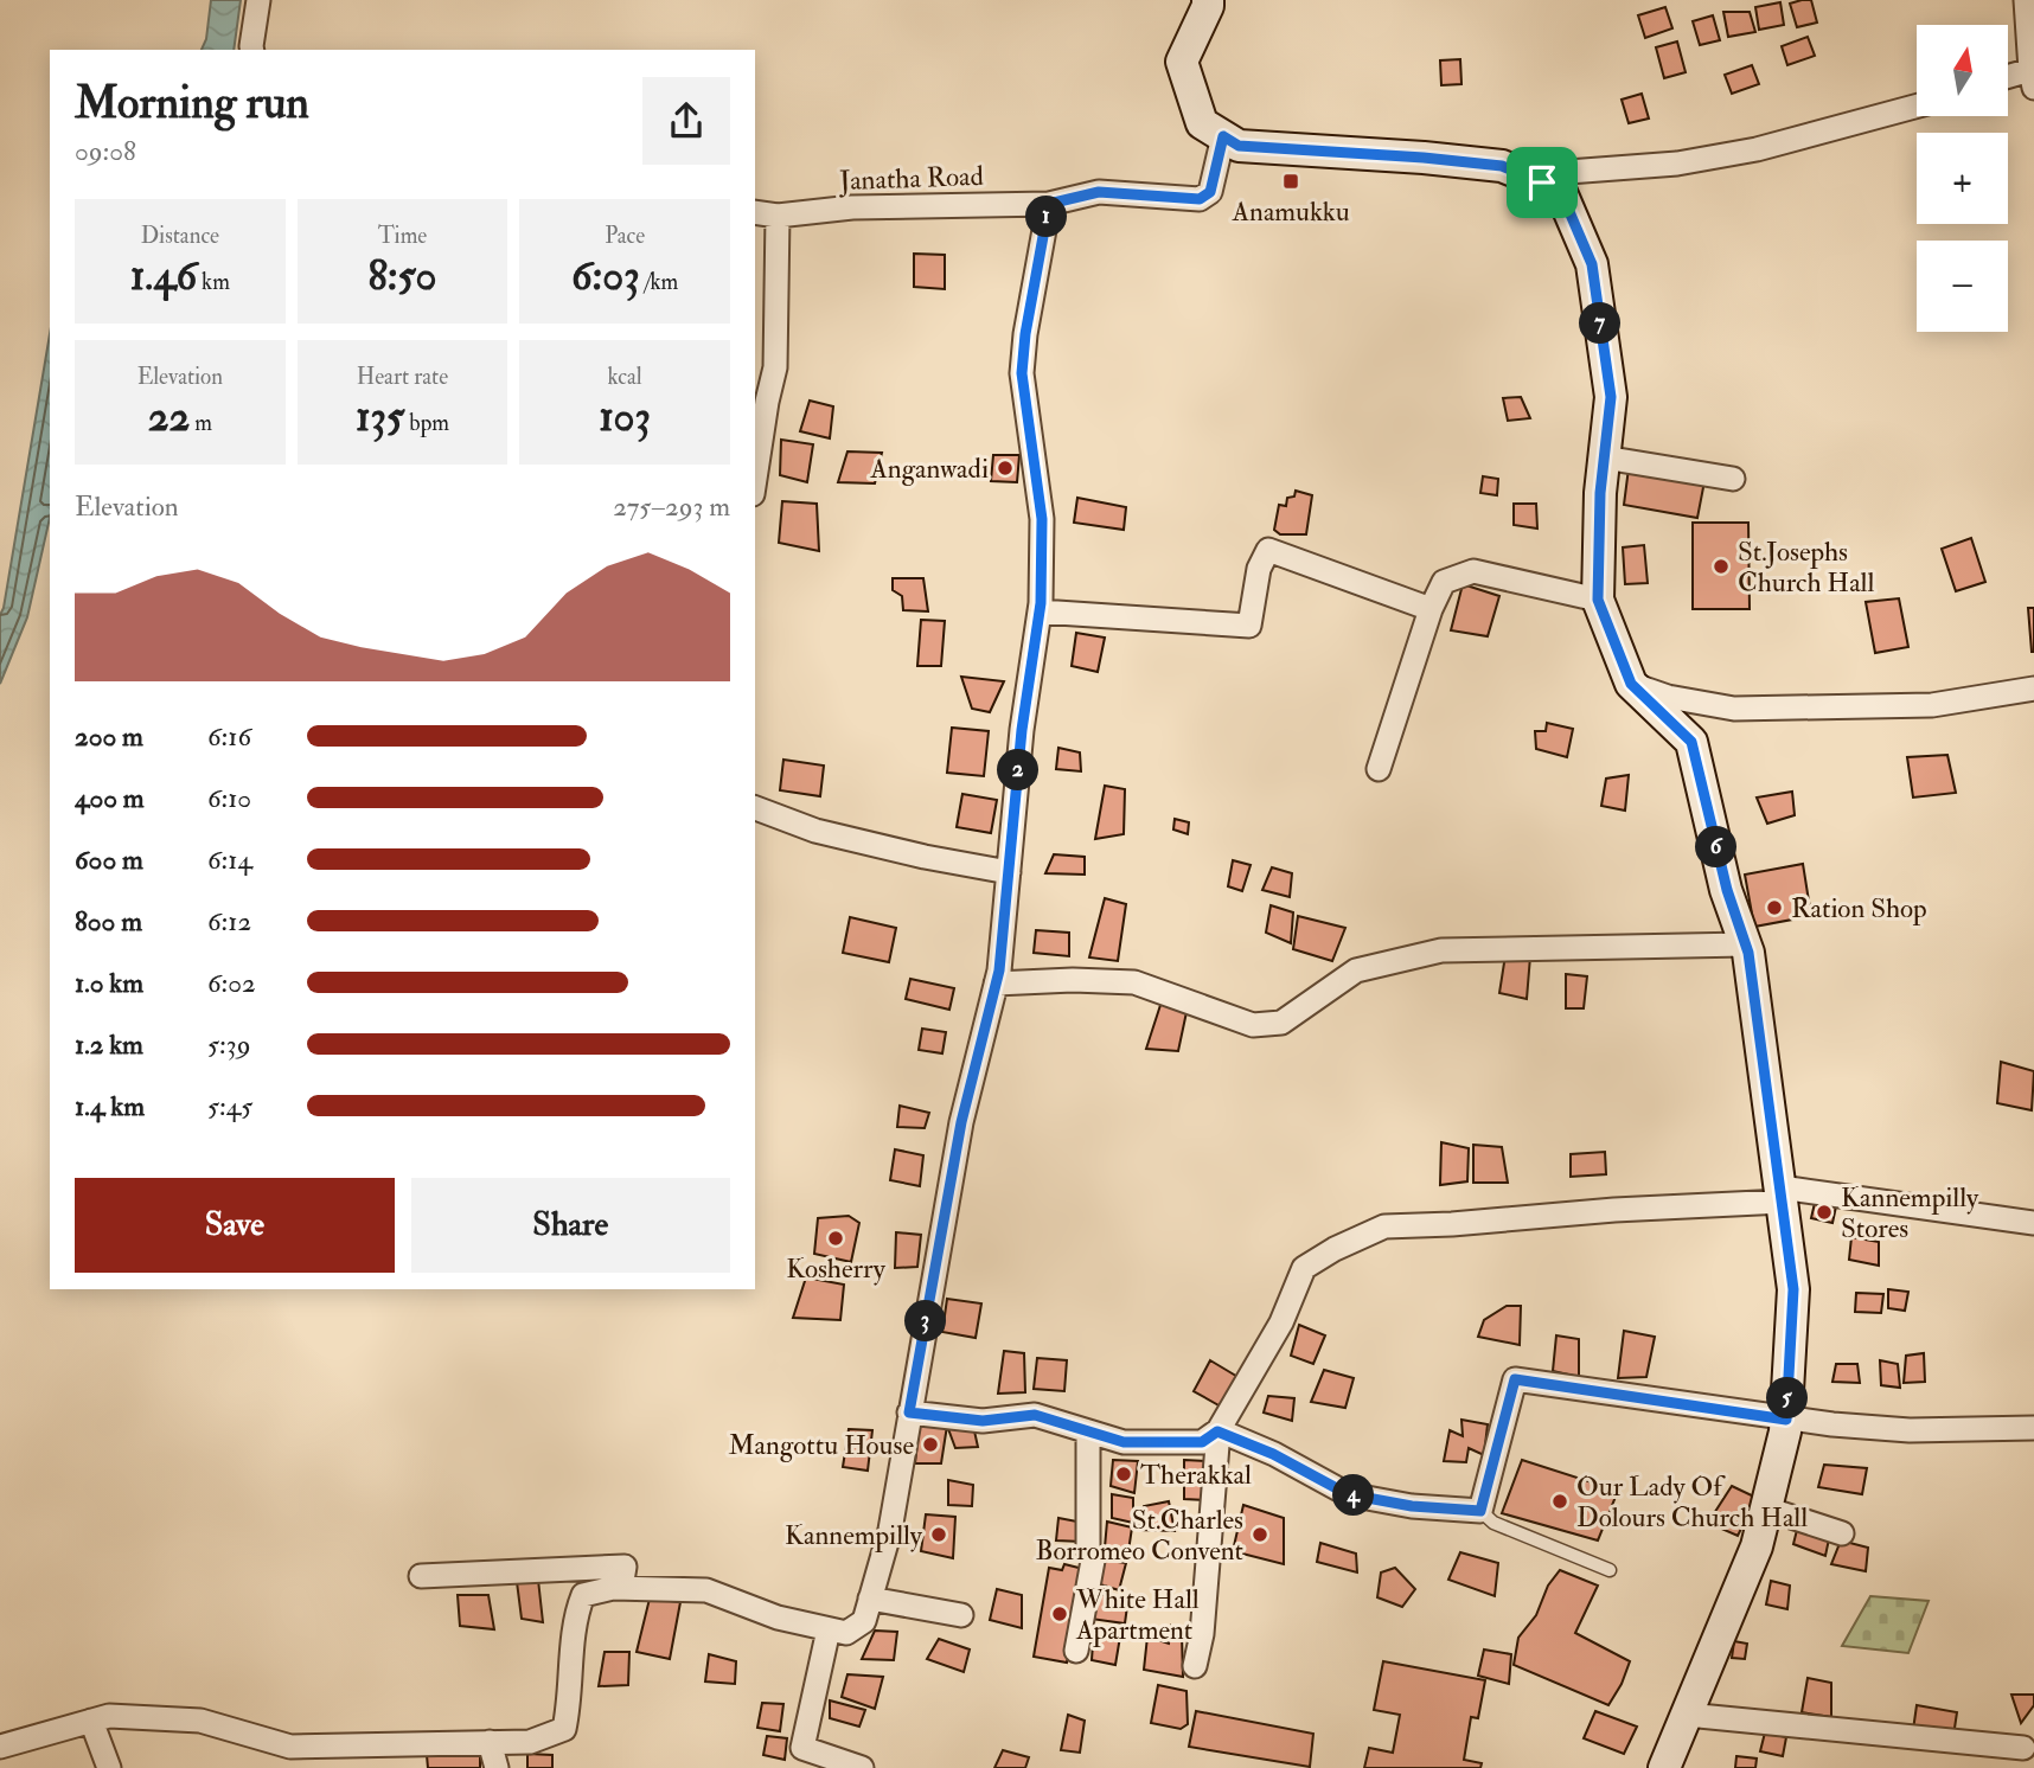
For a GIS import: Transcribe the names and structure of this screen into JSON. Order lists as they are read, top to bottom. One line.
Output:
{"streets":{"street":["Janatha Road"]},"places":{"transit":["Anamukku"],"other":["Anganwadi","St.Josephs Church Hall","Ration Shop","Kannempilly Stores","Kosherry","Mangottu House","Therakkal","Our Lady Of Dolours Church Hall","Kannempilly","St.Charles Borromeo Convent","White Hall Apartment"]},"north":"top","page":{"map_buttons":["+","−"],"heading":["Morning run","09:08"],"stats":[["Distance","1.46 km"],["Time","8:50"],["Pace","6:03 /km"],["Elevation","22 m"],["Heart rate","135 bpm"],["kcal","103"]],"pins":["1","7","2","6","3","5","4"],"chart":["Elevation","275–293 m"],"list":[{"name":"200 m","note":"6:16"},{"name":"400 m","note":"6:10"},{"name":"600 m","note":"6:14"},{"name":"800 m","note":"6:12"},{"name":"1.0 km","note":"6:02"},{"name":"1.2 km","note":"5:39"},{"name":"1.4 km","note":"5:45"}],"buttons":["Save","Share"]}}
